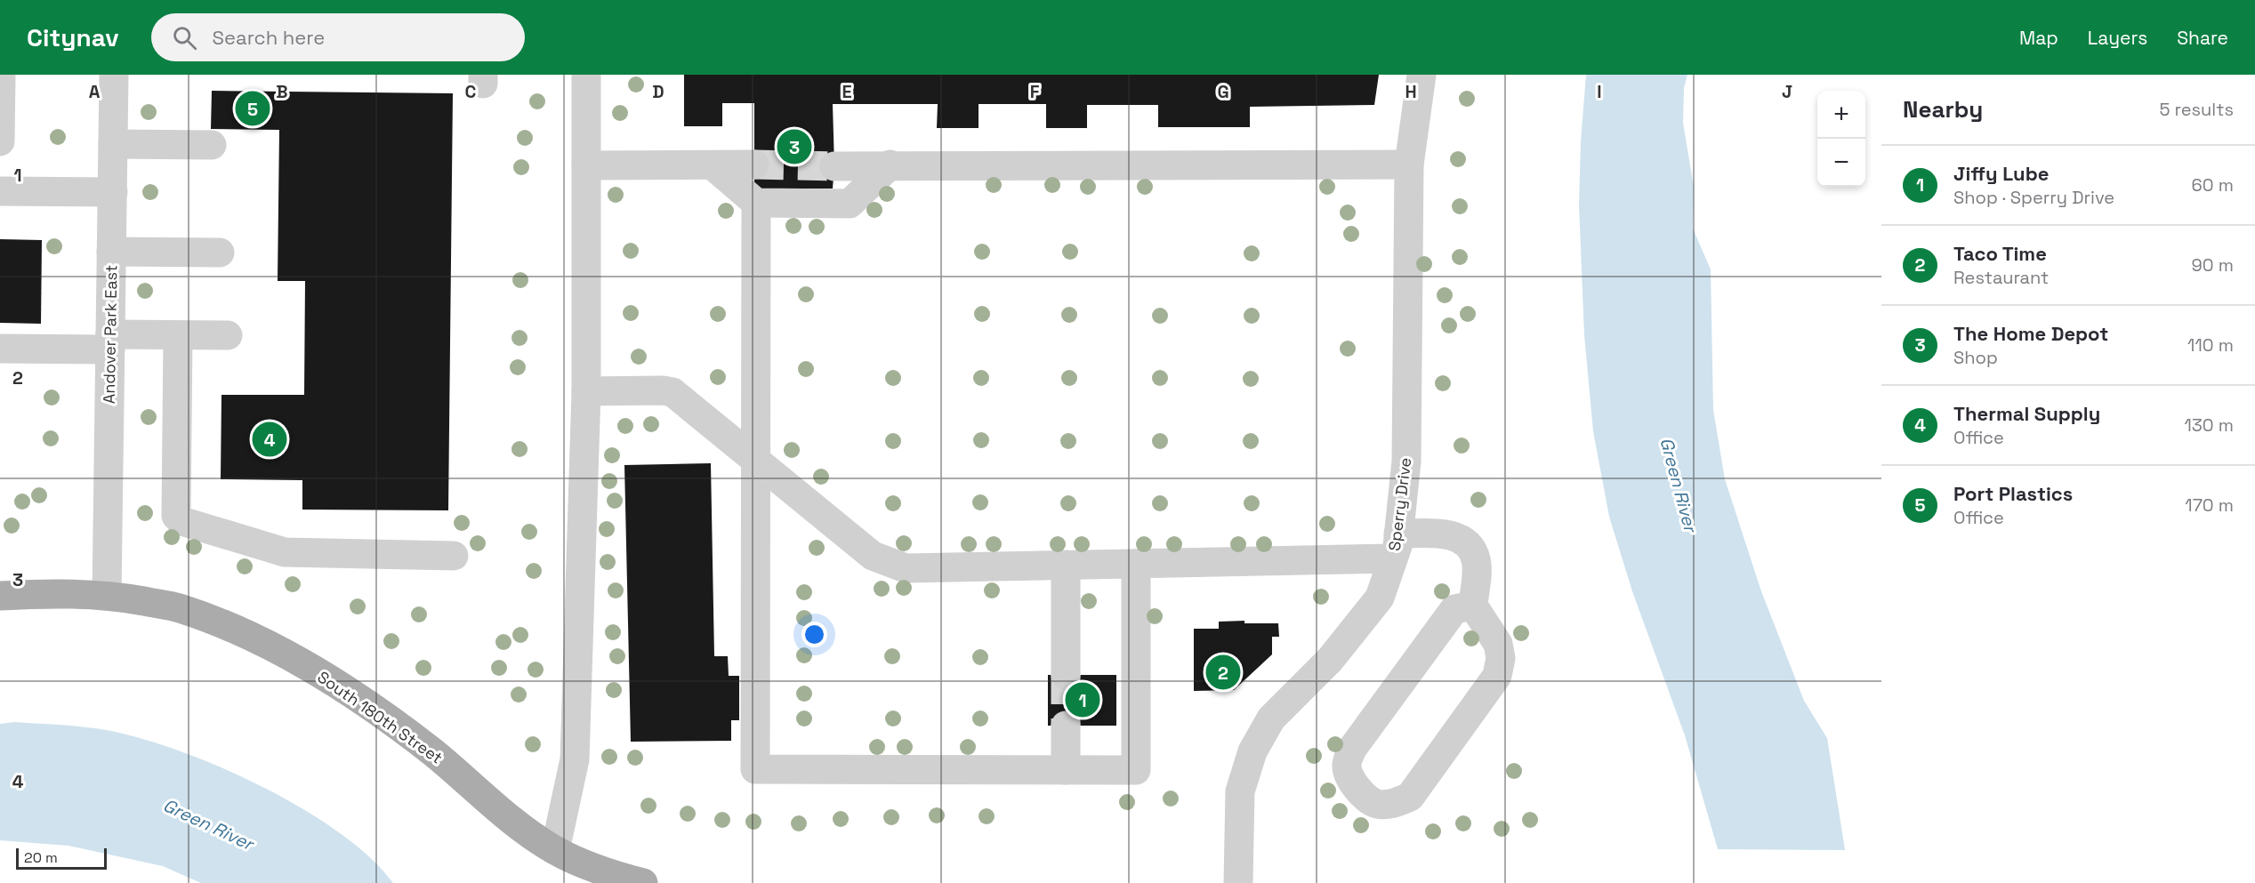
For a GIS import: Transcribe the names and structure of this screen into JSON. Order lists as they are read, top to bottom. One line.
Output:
{"streets":{"main road":["South 180th Street"],"street":["Andover Park East","Sperry Drive"]},"crossings":[["Andover Park East","South 180th Street"]],"water":["Green River"],"scale_bar":"20 m","page":{"header":"Citynav","search":"Search here","nav":["Map","Layers","Share"],"heading":["Nearby","5 results"],"pins":["5","3","4","2","1"],"map_buttons":["+","−"],"list":[{"mark":"1","name":"Jiffy Lube","note":"Shop · Sperry Drive","value":"60 m"},{"mark":"2","name":"Taco Time","note":"Restaurant","value":"90 m"},{"mark":"3","name":"The Home Depot","note":"Shop","value":"110 m"},{"mark":"4","name":"Thermal Supply","note":"Office","value":"130 m"},{"mark":"5","name":"Port Plastics","note":"Office","value":"170 m"}],"scale":"20 m"},"grid":{"columns":["A","B","C","D","E","F","G","H","I","J"],"rows":["1","2","3","4"]}}
